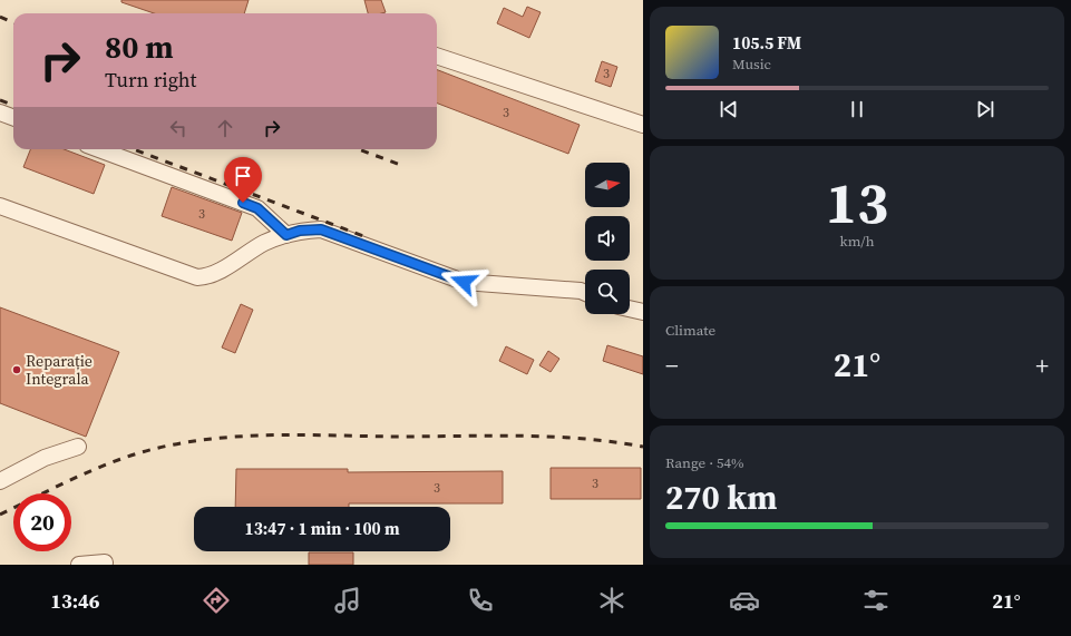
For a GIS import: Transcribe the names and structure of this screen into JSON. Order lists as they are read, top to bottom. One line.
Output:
{"places":["Reparație Integrala"],"house_numbers":["3","3","3","3","3"],"north":"right","page":{"turn":["80 m","Turn right"],"song":["105.5 FM","Music"],"tile":[["13","km/h"],"Climate",["Range · 54%","270 km"]],"heat":["−","21°","+"],"limit":"20","trip":"13:47 · 1 min · 100 m","tabs":["13:46","21°"]}}
